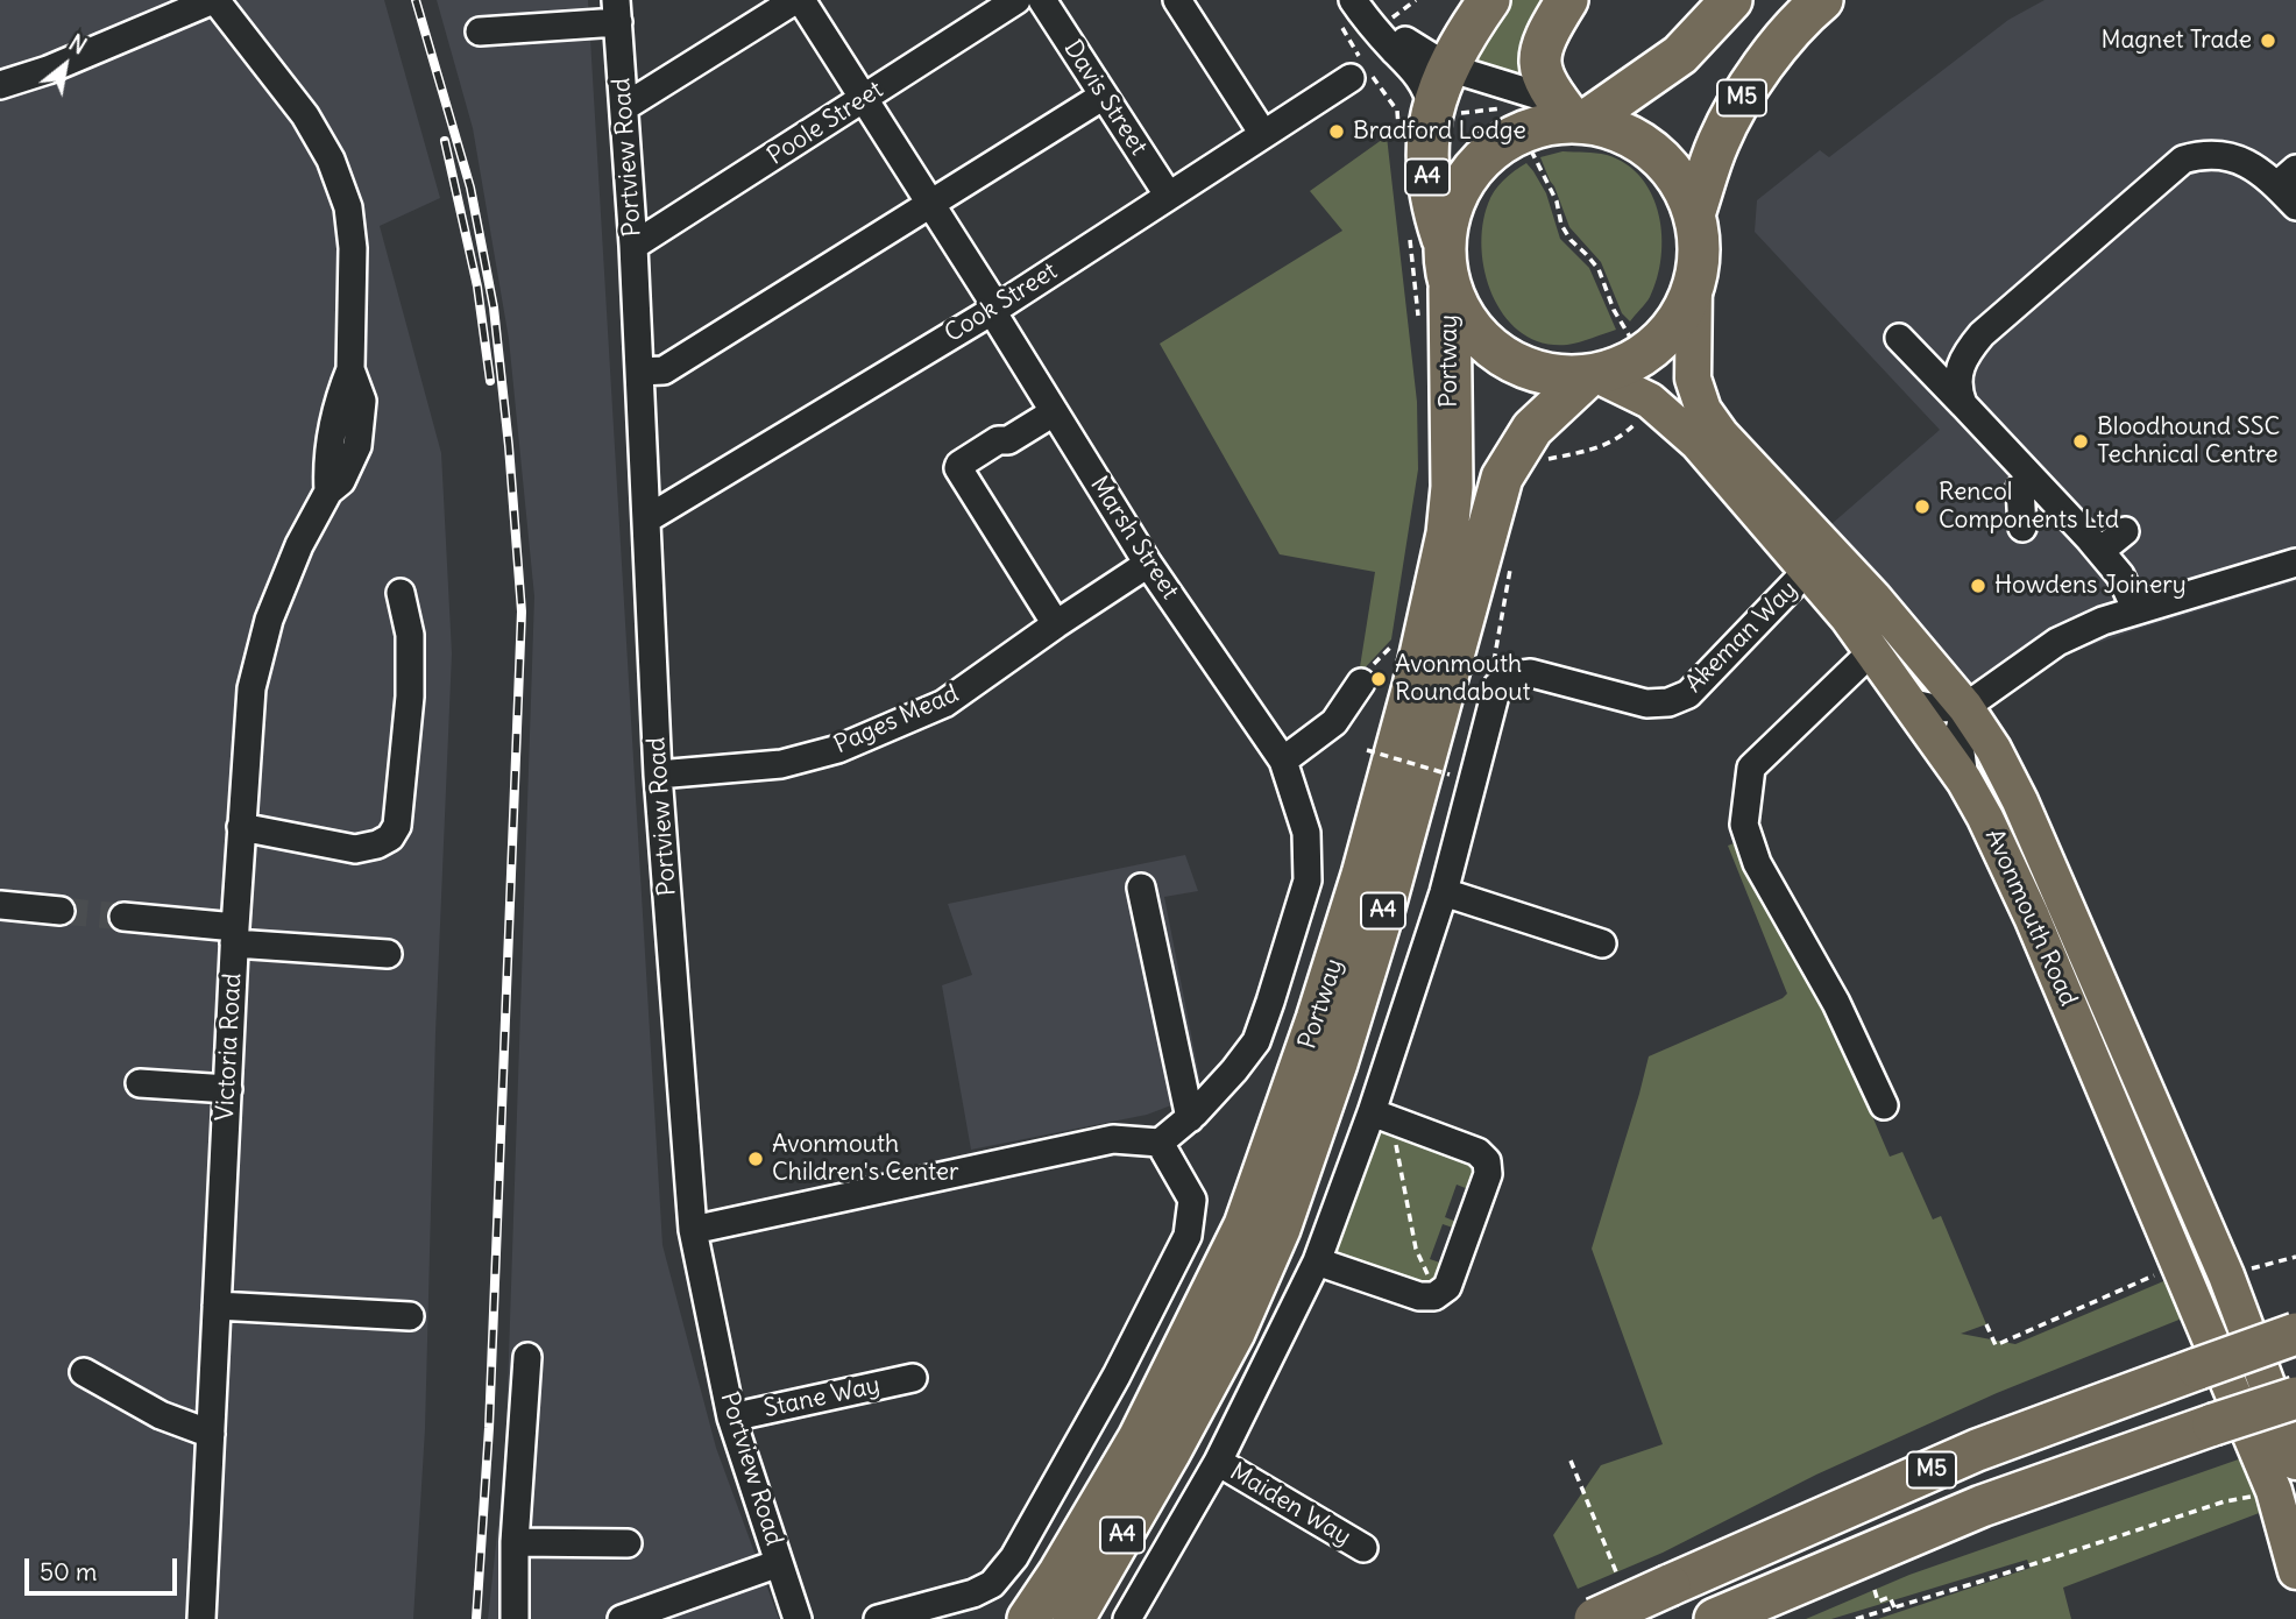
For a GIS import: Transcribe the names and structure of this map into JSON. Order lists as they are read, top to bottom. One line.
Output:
{"streets":{"highway":["M5","A4","Portway"],"main road":["Avonmouth Road"],"street":["Davis Street","Poole Street","Portview Road","Cook Street","Marsh Street","Akeman Way","Pages Mead","Victoria Road","Stane Way","Maiden Way"]},"crossings":[["Davis Street","Cook Street"],["Poole Street","Portview Road"],["Poole Street","Marsh Street"],["Portview Road","Cook Street"],["Portview Road","Pages Mead"],["Portview Road","Stane Way"],["Cook Street","Marsh Street"],["Portway","Marsh Street"],["Portway","Avonmouth Road"],["Marsh Street","Pages Mead"],["Akeman Way","Avonmouth Road"]],"places":["Magnet Trade","Bradford Lodge","Bloodhound SSC Technical Centre","Rencol Components Ltd","Howdens Joinery","Avonmouth Roundabout","Avonmouth Children's Center"],"scale_bar":"50 m","north":"top right"}
